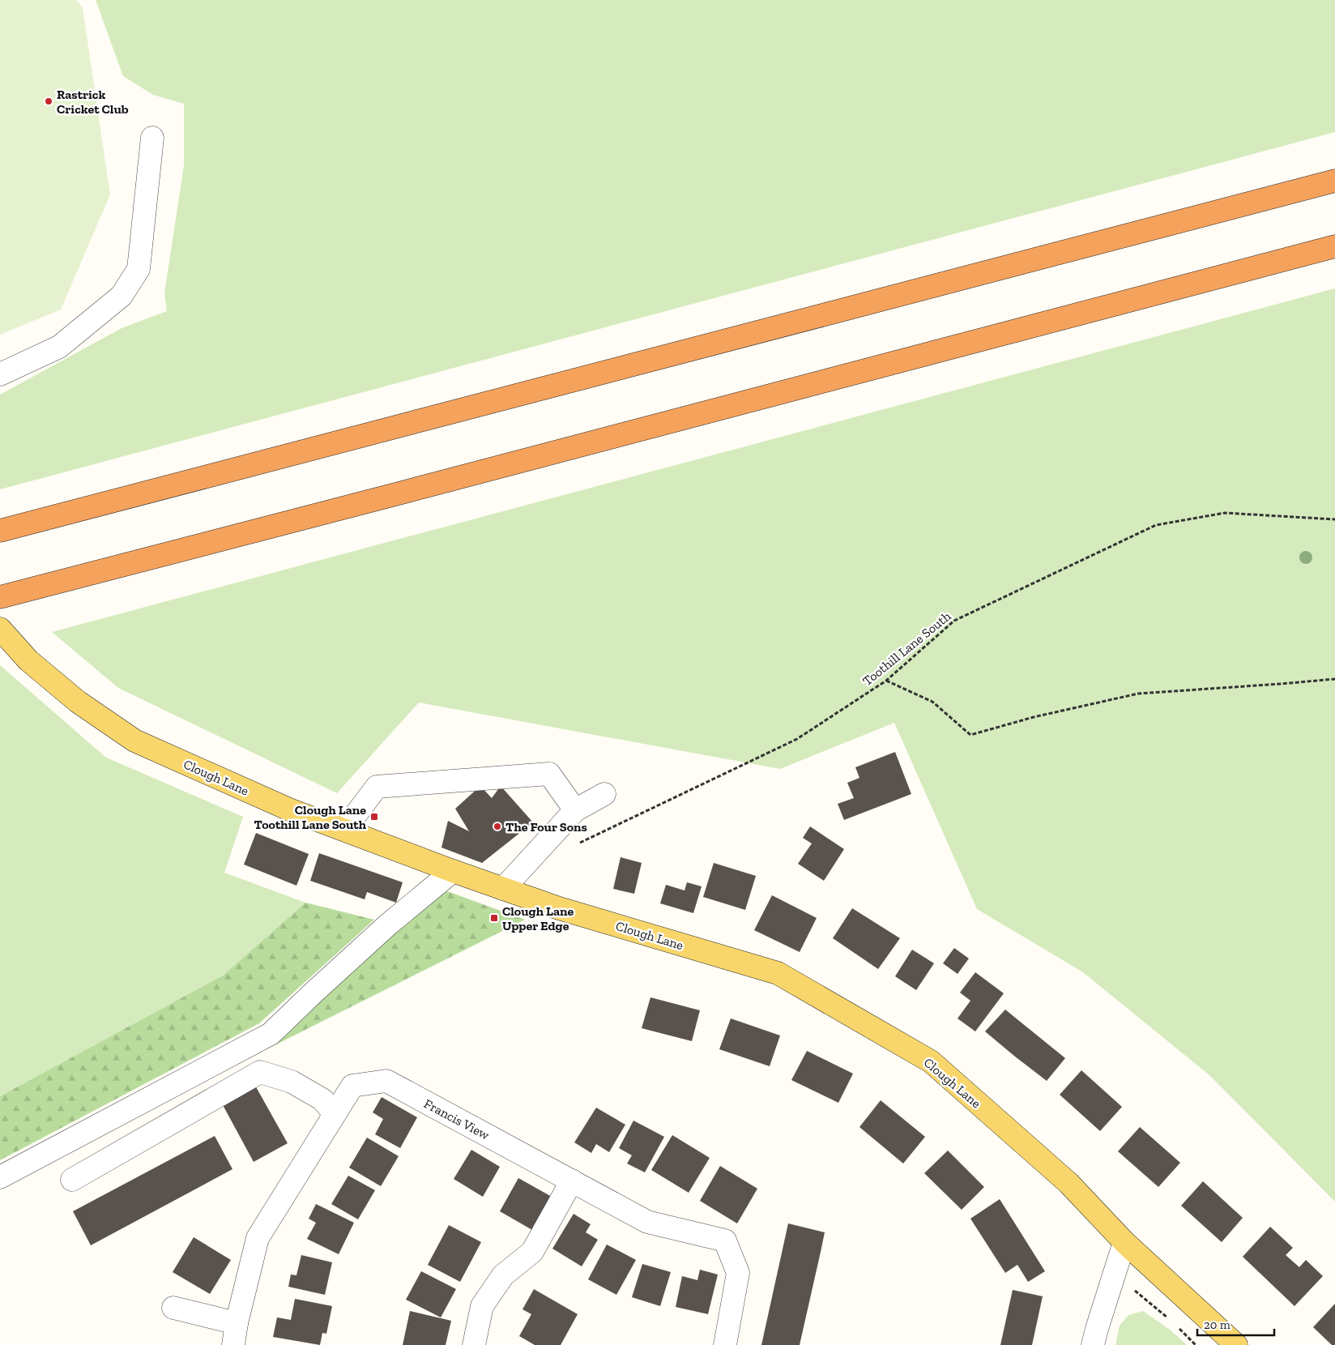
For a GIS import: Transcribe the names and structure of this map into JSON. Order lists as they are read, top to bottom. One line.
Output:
{"streets":{"main road":["Clough Lane"],"street":["Francis View"],"path":["Toothill Lane South"]},"places":{"other":["Rastrick Cricket Club","The Four Sons"],"transit":["Clough Lane Toothill Lane South","Clough Lane Upper Edge"]},"scale_bar":"20 m"}
